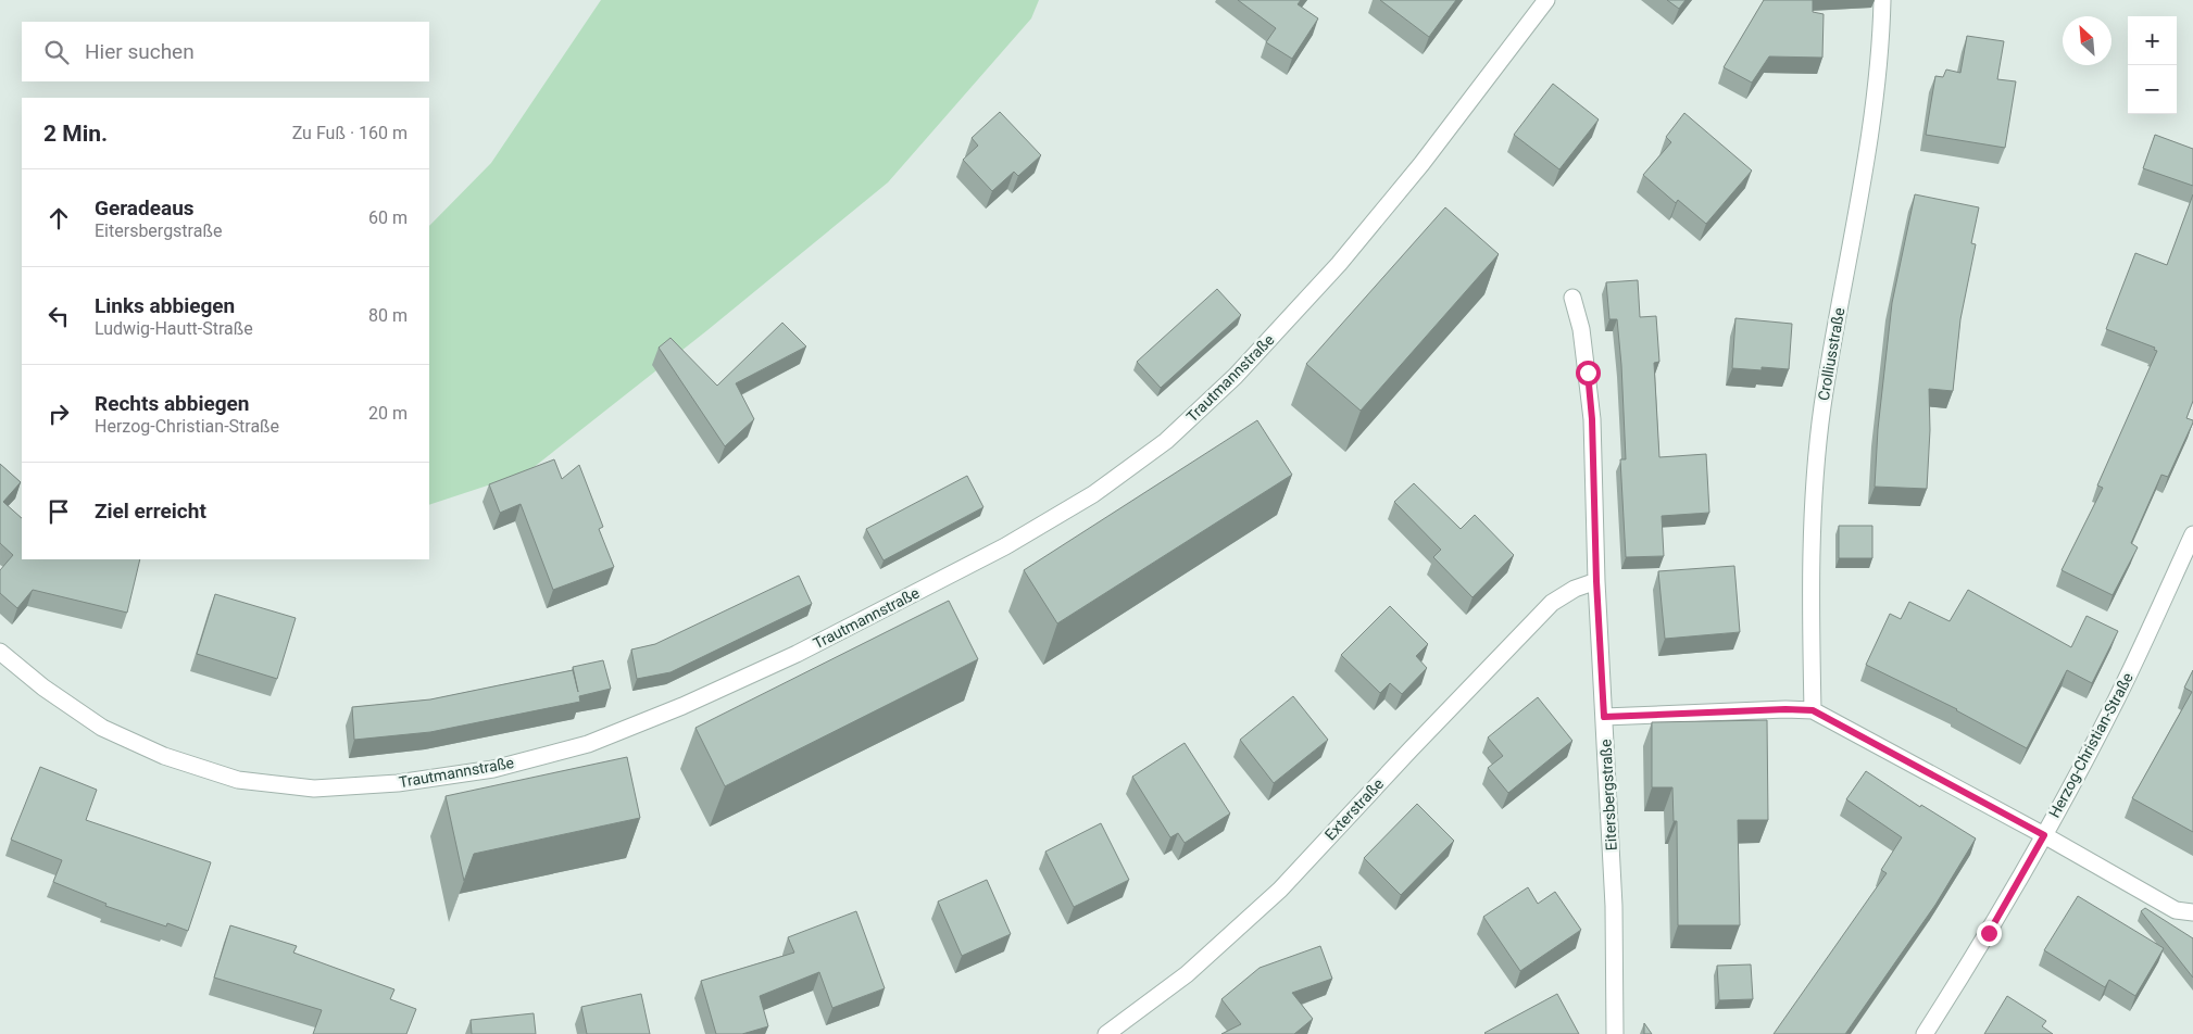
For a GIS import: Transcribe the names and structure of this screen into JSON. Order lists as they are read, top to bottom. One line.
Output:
{"streets":{"street":["Crolliusstraße","Trautmannstraße","Herzog-Christian-Straße","Eitersbergstraße","Exterstraße"]},"crossings":[["Eitersbergstraße","Exterstraße"]],"north":"top left","page":{"map_buttons":["+","−"],"search":"Hier suchen","heading":["2 Min.","Zu Fuß · 160 m"],"list":[["Geradeaus","Eitersbergstraße","60 m"],["Links abbiegen","Ludwig-Hautt-Straße","80 m"],["Rechts abbiegen","Herzog-Christian-Straße","20 m"],"Ziel erreicht"]}}
